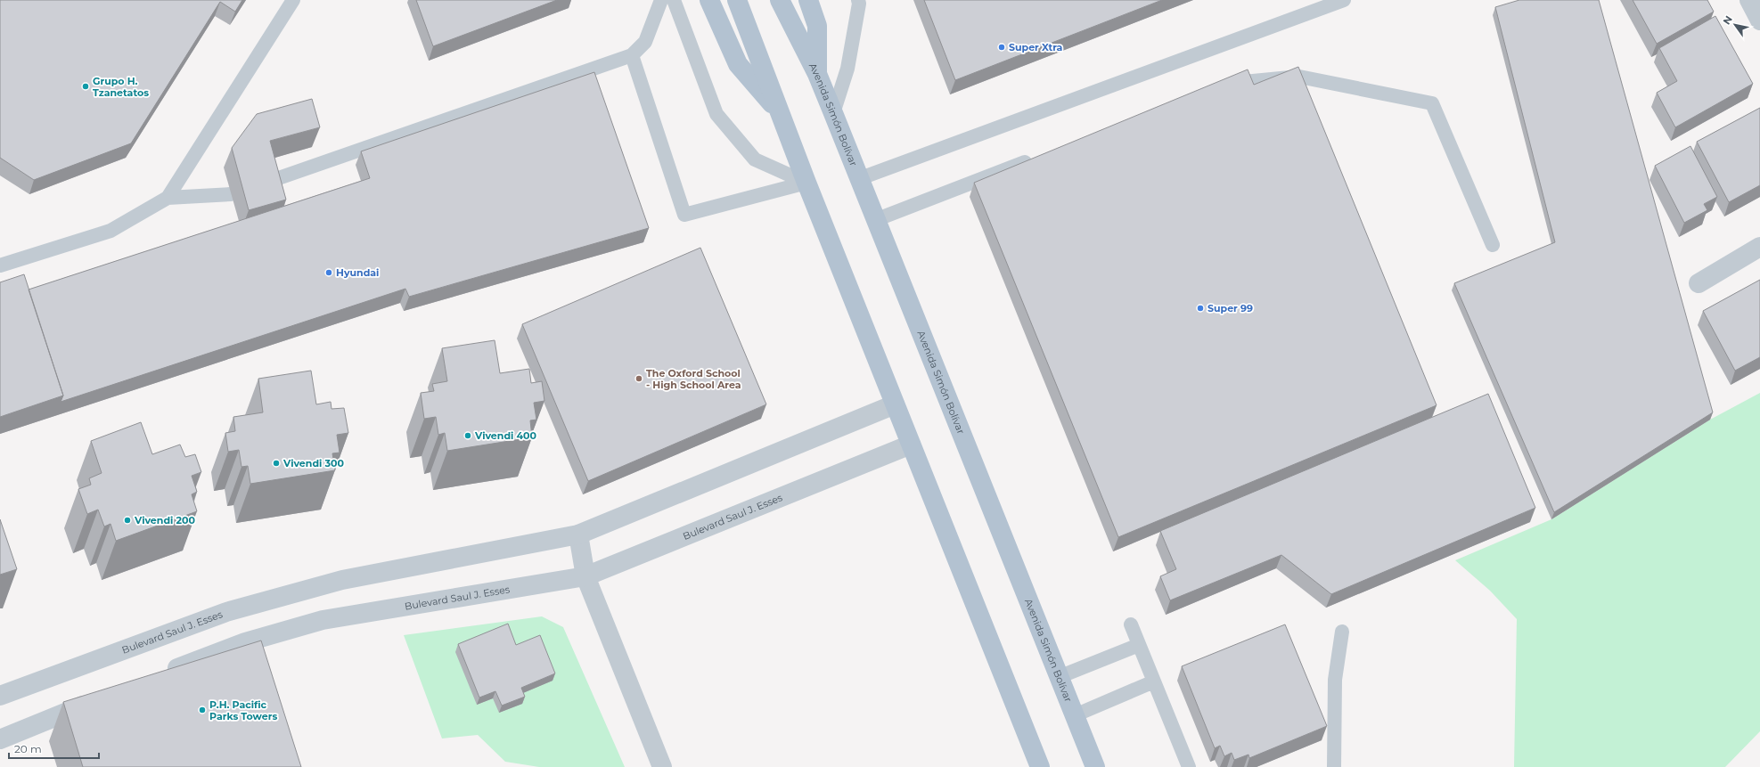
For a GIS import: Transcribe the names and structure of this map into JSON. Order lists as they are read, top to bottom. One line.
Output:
{"streets":{"main road":["Avenida Simón Bolívar"],"street":["Bulevard Saul J. Esses"]},"places":["Super Xtra","Grupo H. Tzanetatos","Hyundai","Super 99","The Oxford School - High School Area","Vivendi 400","Vivendi 300","Vivendi 200","P.H. Pacific Parks Towers"],"scale_bar":"20 m","north":"top left"}
